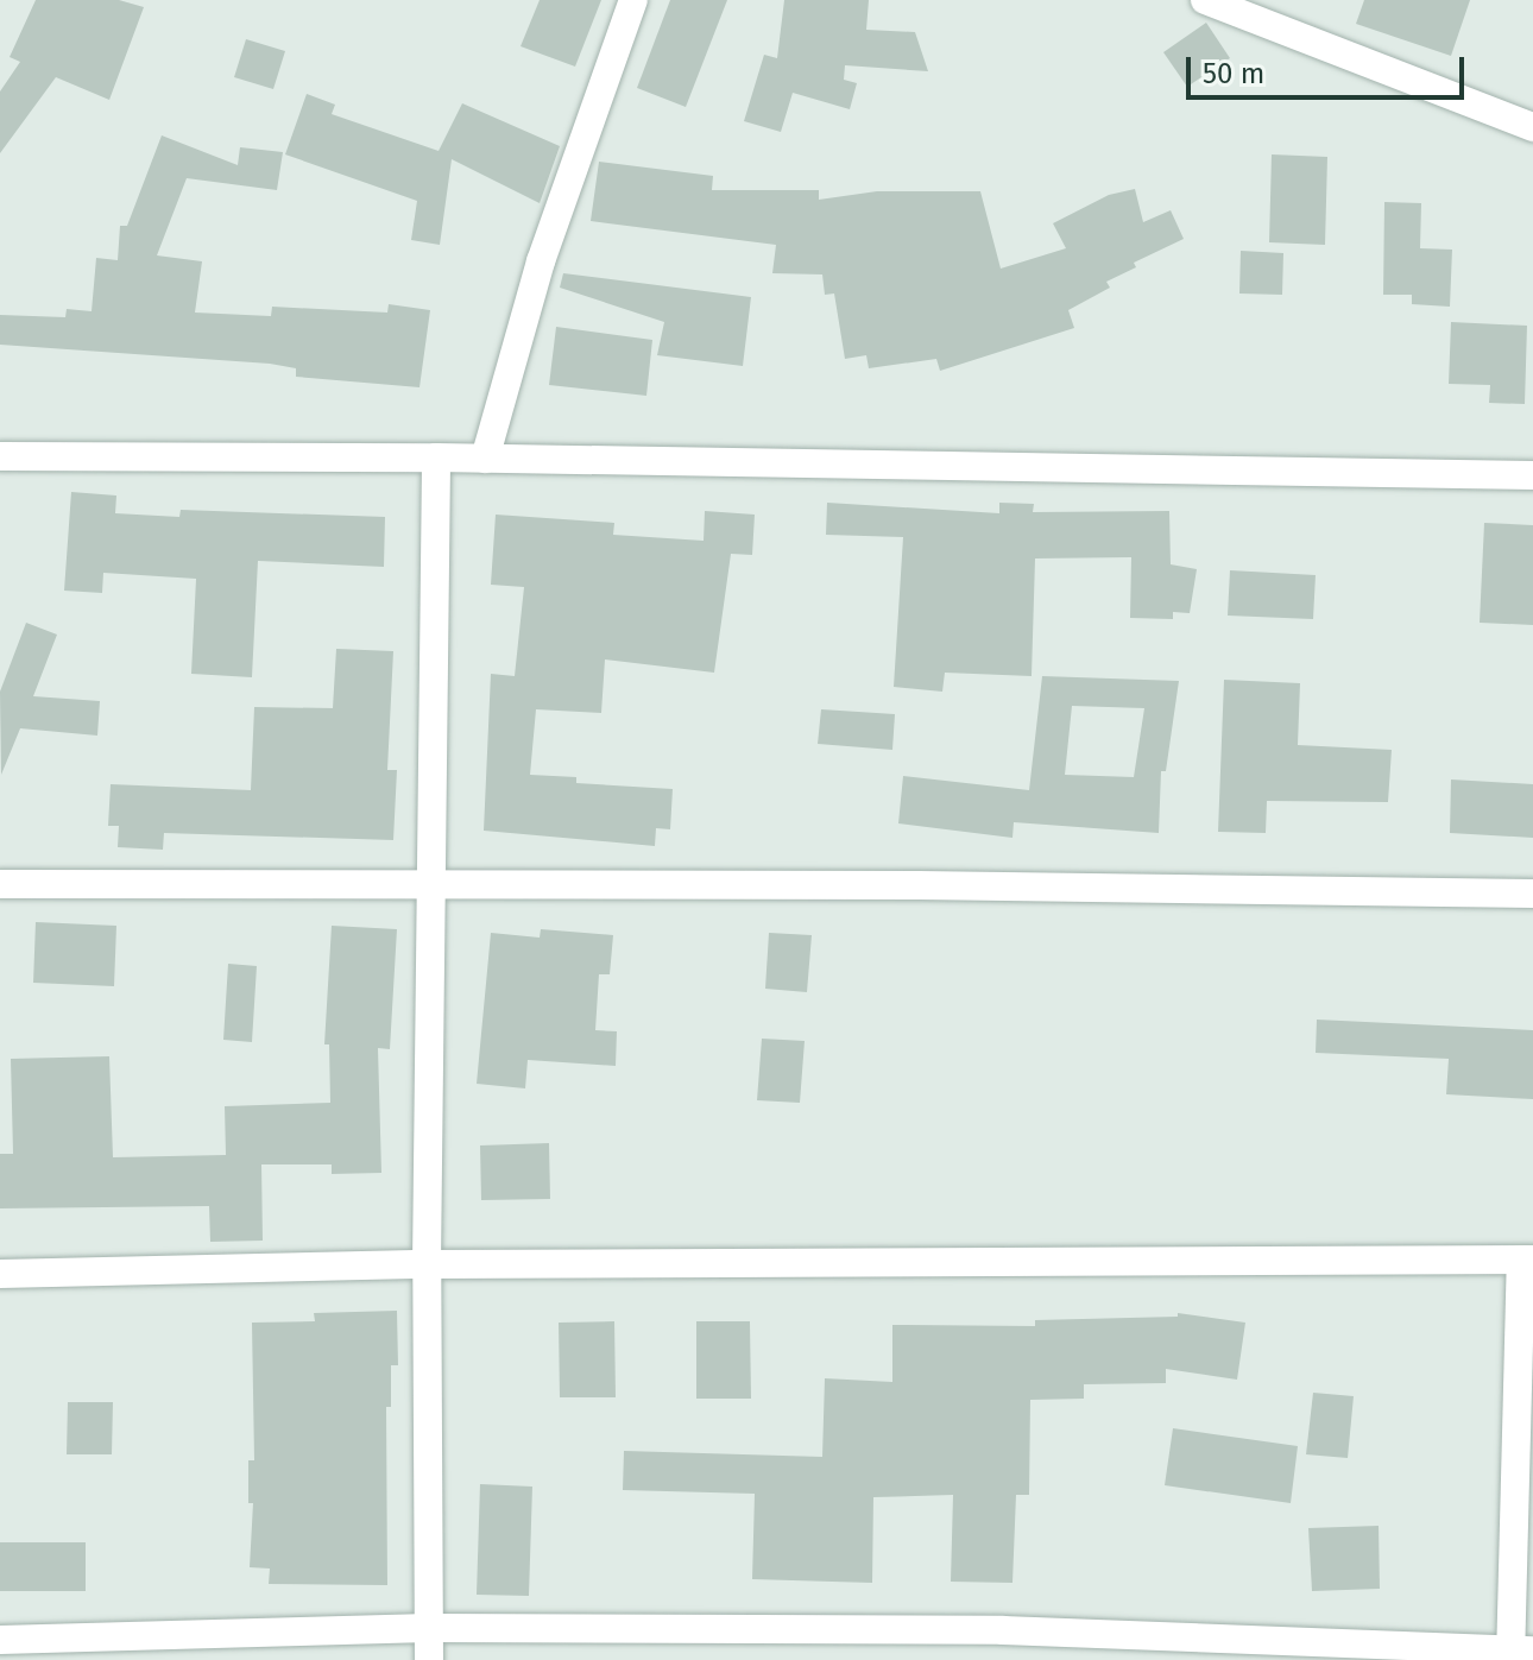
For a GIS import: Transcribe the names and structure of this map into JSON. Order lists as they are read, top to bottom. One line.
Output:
{"scale_bar":"50 m"}
